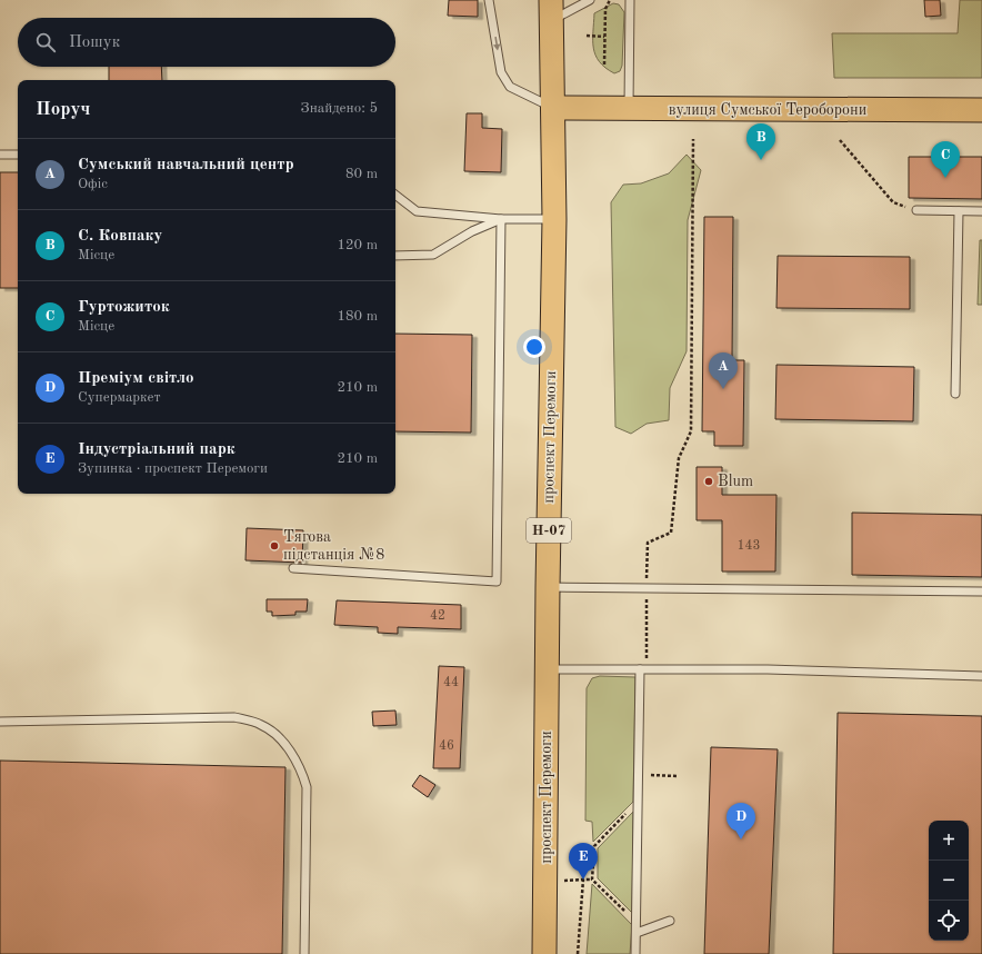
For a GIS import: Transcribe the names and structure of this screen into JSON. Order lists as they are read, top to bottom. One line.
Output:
{"streets":{"main road":["вулиця Сумської Тероборони","проспект Перемоги","Н-07"]},"crossings":[["вулиця Сумської Тероборони","проспект Перемоги"]],"places":["Blum","Тягова підстанція №8"],"house_numbers":["143","42","44","46"],"page":{"search":"Пошук","heading":["Поруч","Знайдено: 5"],"pins":["B","C","A","D","E"],"list":[{"mark":"A","name":"Сумський навчальний центр","note":"Офіс","value":"80 m"},{"mark":"B","name":"С. Ковпаку","note":"Місце","value":"120 m"},{"mark":"C","name":"Гуртожиток","note":"Місце","value":"180 m"},{"mark":"D","name":"Преміум світло","note":"Супермаркет","value":"210 m"},{"mark":"E","name":"Індустріальний парк","note":"Зупинка · проспект Перемоги","value":"210 m"}],"map_buttons":["+","−"]}}
